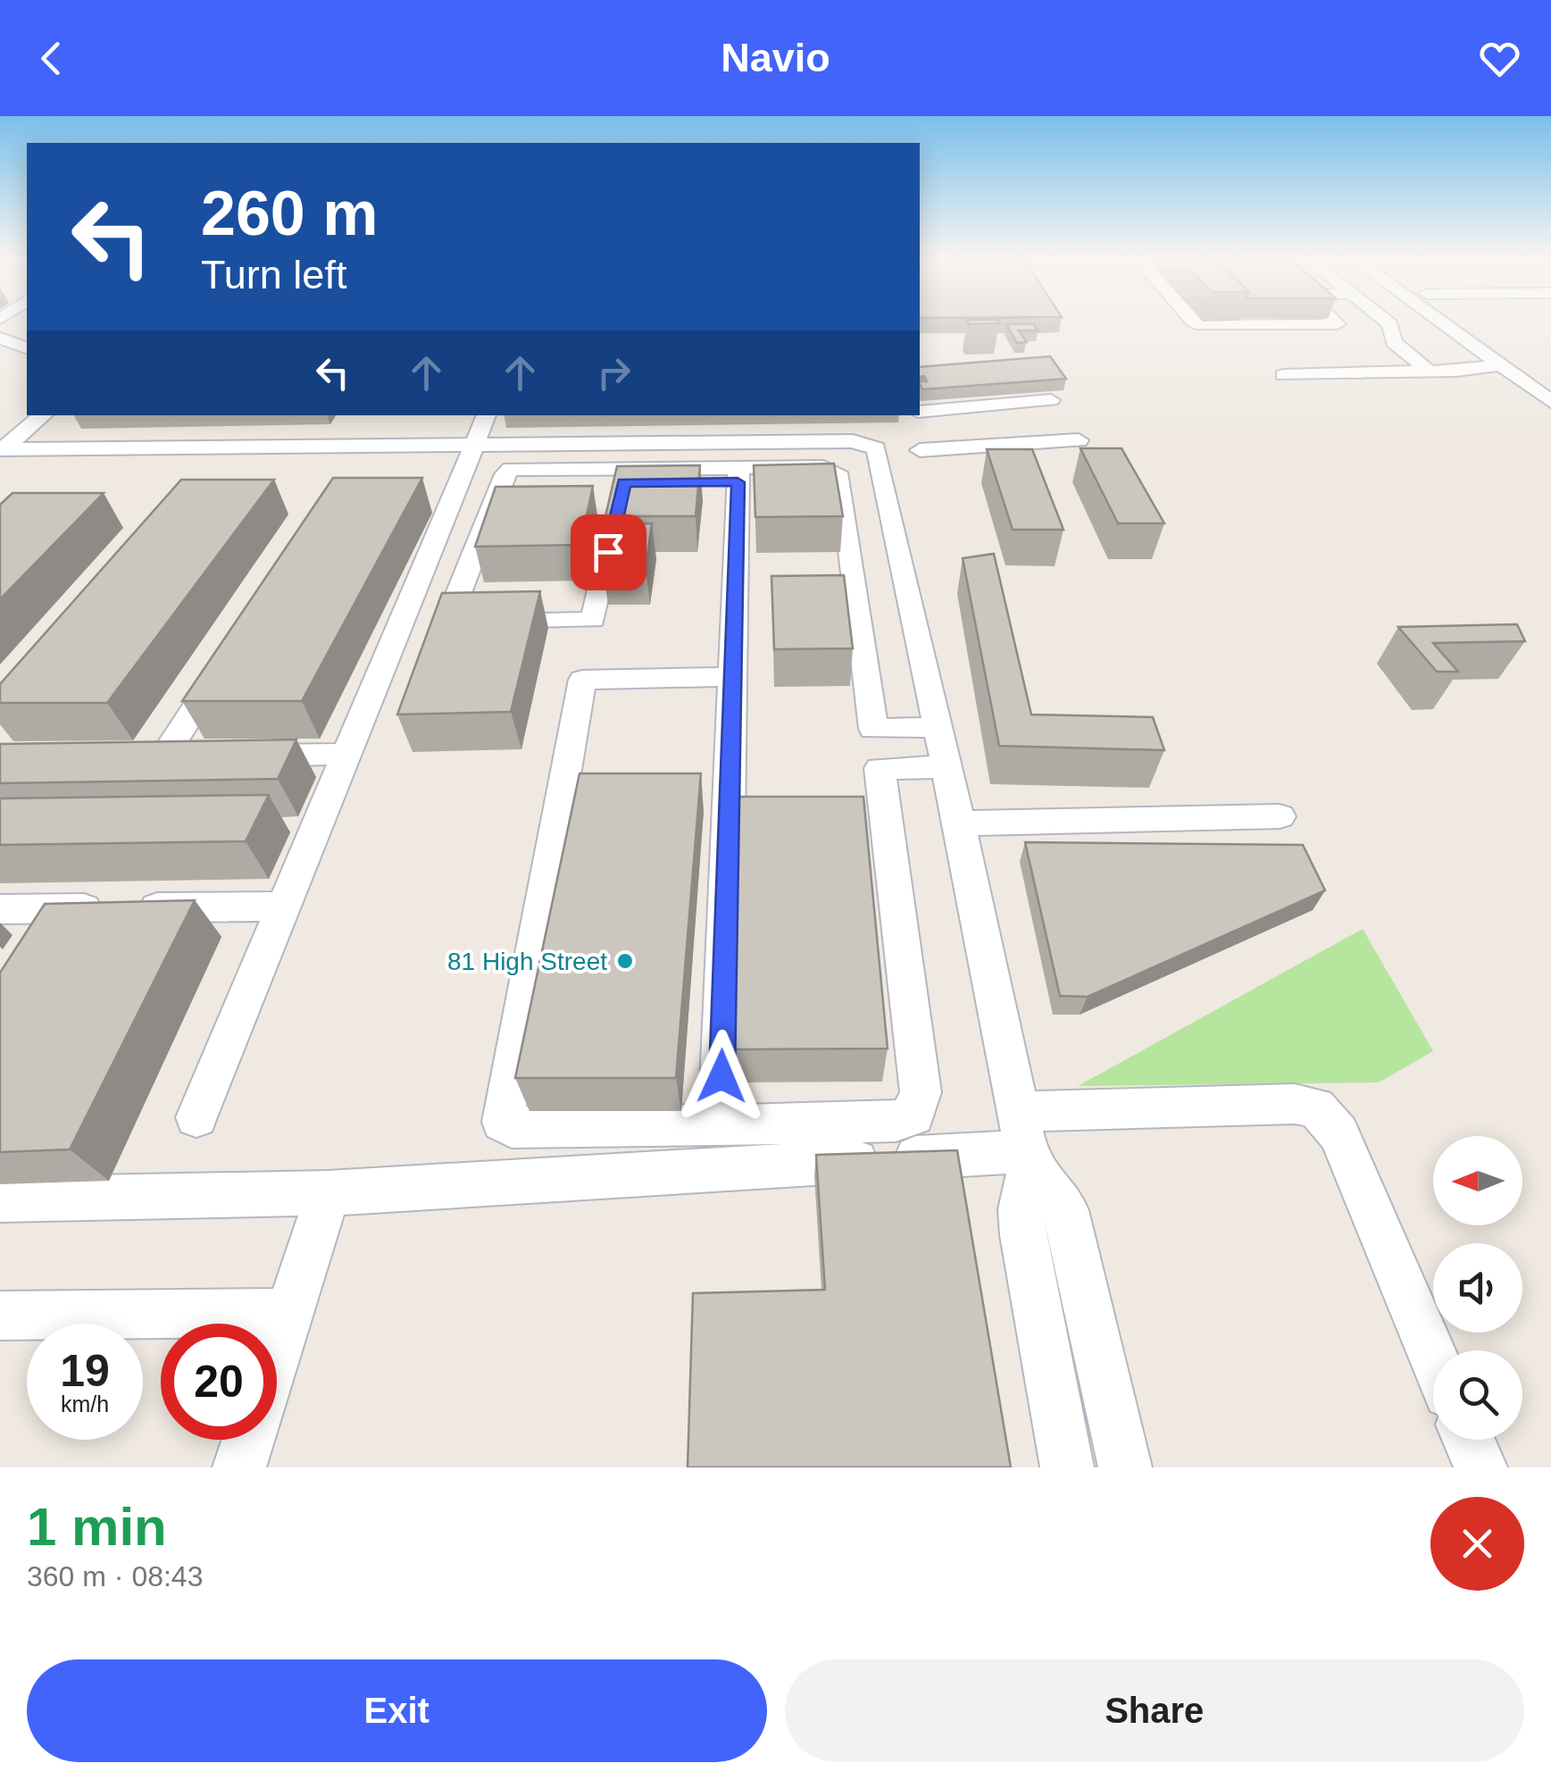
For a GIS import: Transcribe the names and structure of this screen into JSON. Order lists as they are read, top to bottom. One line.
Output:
{"places":["81 High Street"],"north":"left","page":{"header":"Navio","turn":["260 m","Turn left"],"speed":"19 km/h","limit":"20","heading":["1 min","360 m · 08:43"],"buttons":["Exit","Share"]}}
